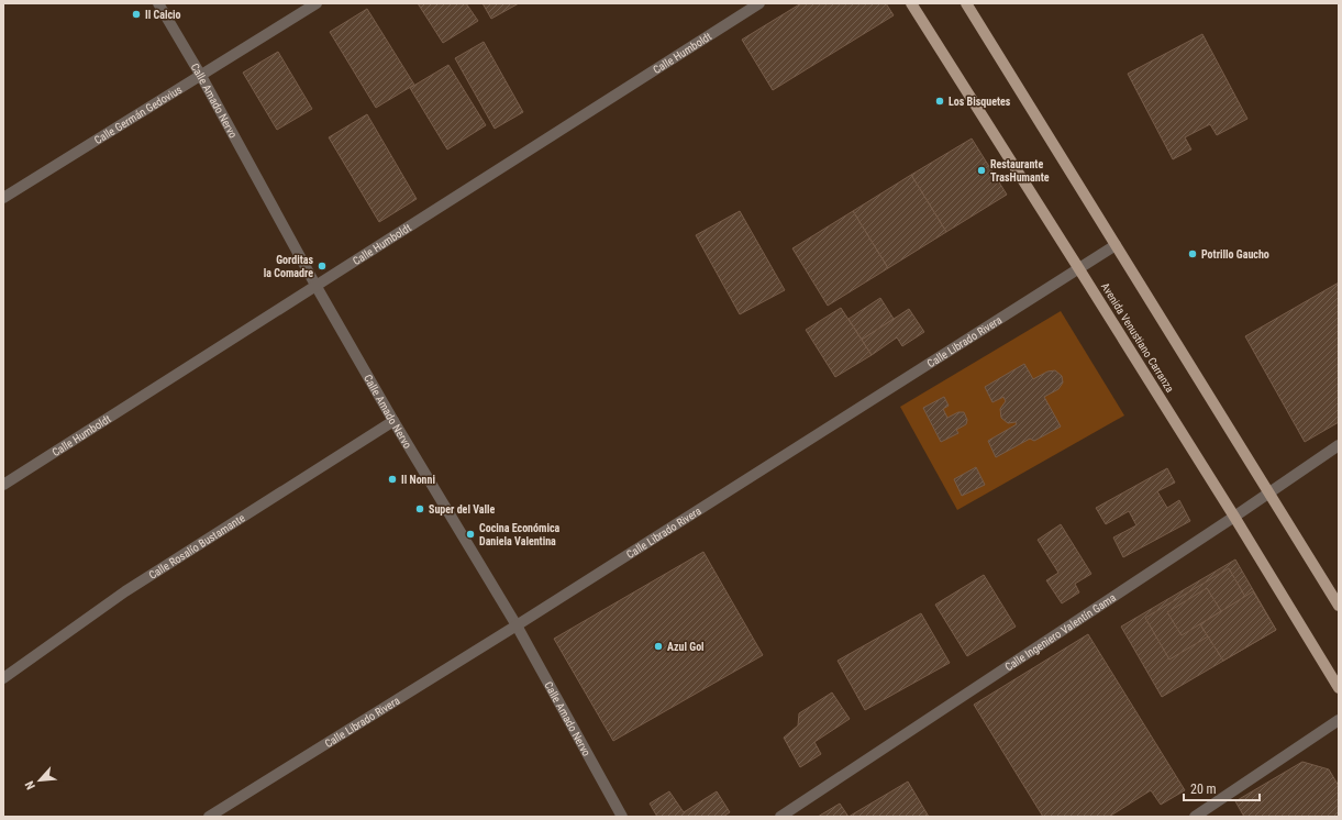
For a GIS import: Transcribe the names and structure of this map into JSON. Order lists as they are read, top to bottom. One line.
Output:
{"streets":{"main road":["Avenida Venustiano Carranza"],"street":["Calle Humboldt","Calle Amado Nervo","Calle Germán Gedovius","Calle Librado Rivera","Calle Rosalío Bustamante","Calle Ingeniero Valentín Gama"]},"crossings":[["Calle Humboldt","Calle Amado Nervo"],["Calle Amado Nervo","Calle Germán Gedovius"],["Calle Amado Nervo","Calle Librado Rivera"],["Calle Amado Nervo","Calle Rosalío Bustamante"],["Avenida Venustiano Carranza","Calle Librado Rivera"],["Avenida Venustiano Carranza","Calle Ingeniero Valentín Gama"]],"places":["Il Calcio","Los Bisquetes","Restaurante TrasHumante","Potrillo Gaucho","Gorditas la Comadre","Il Nonni","Super del Valle","Cocina Económica Daniela Valentina","Azul Gol"],"scale_bar":"20 m","north":"bottom left"}
